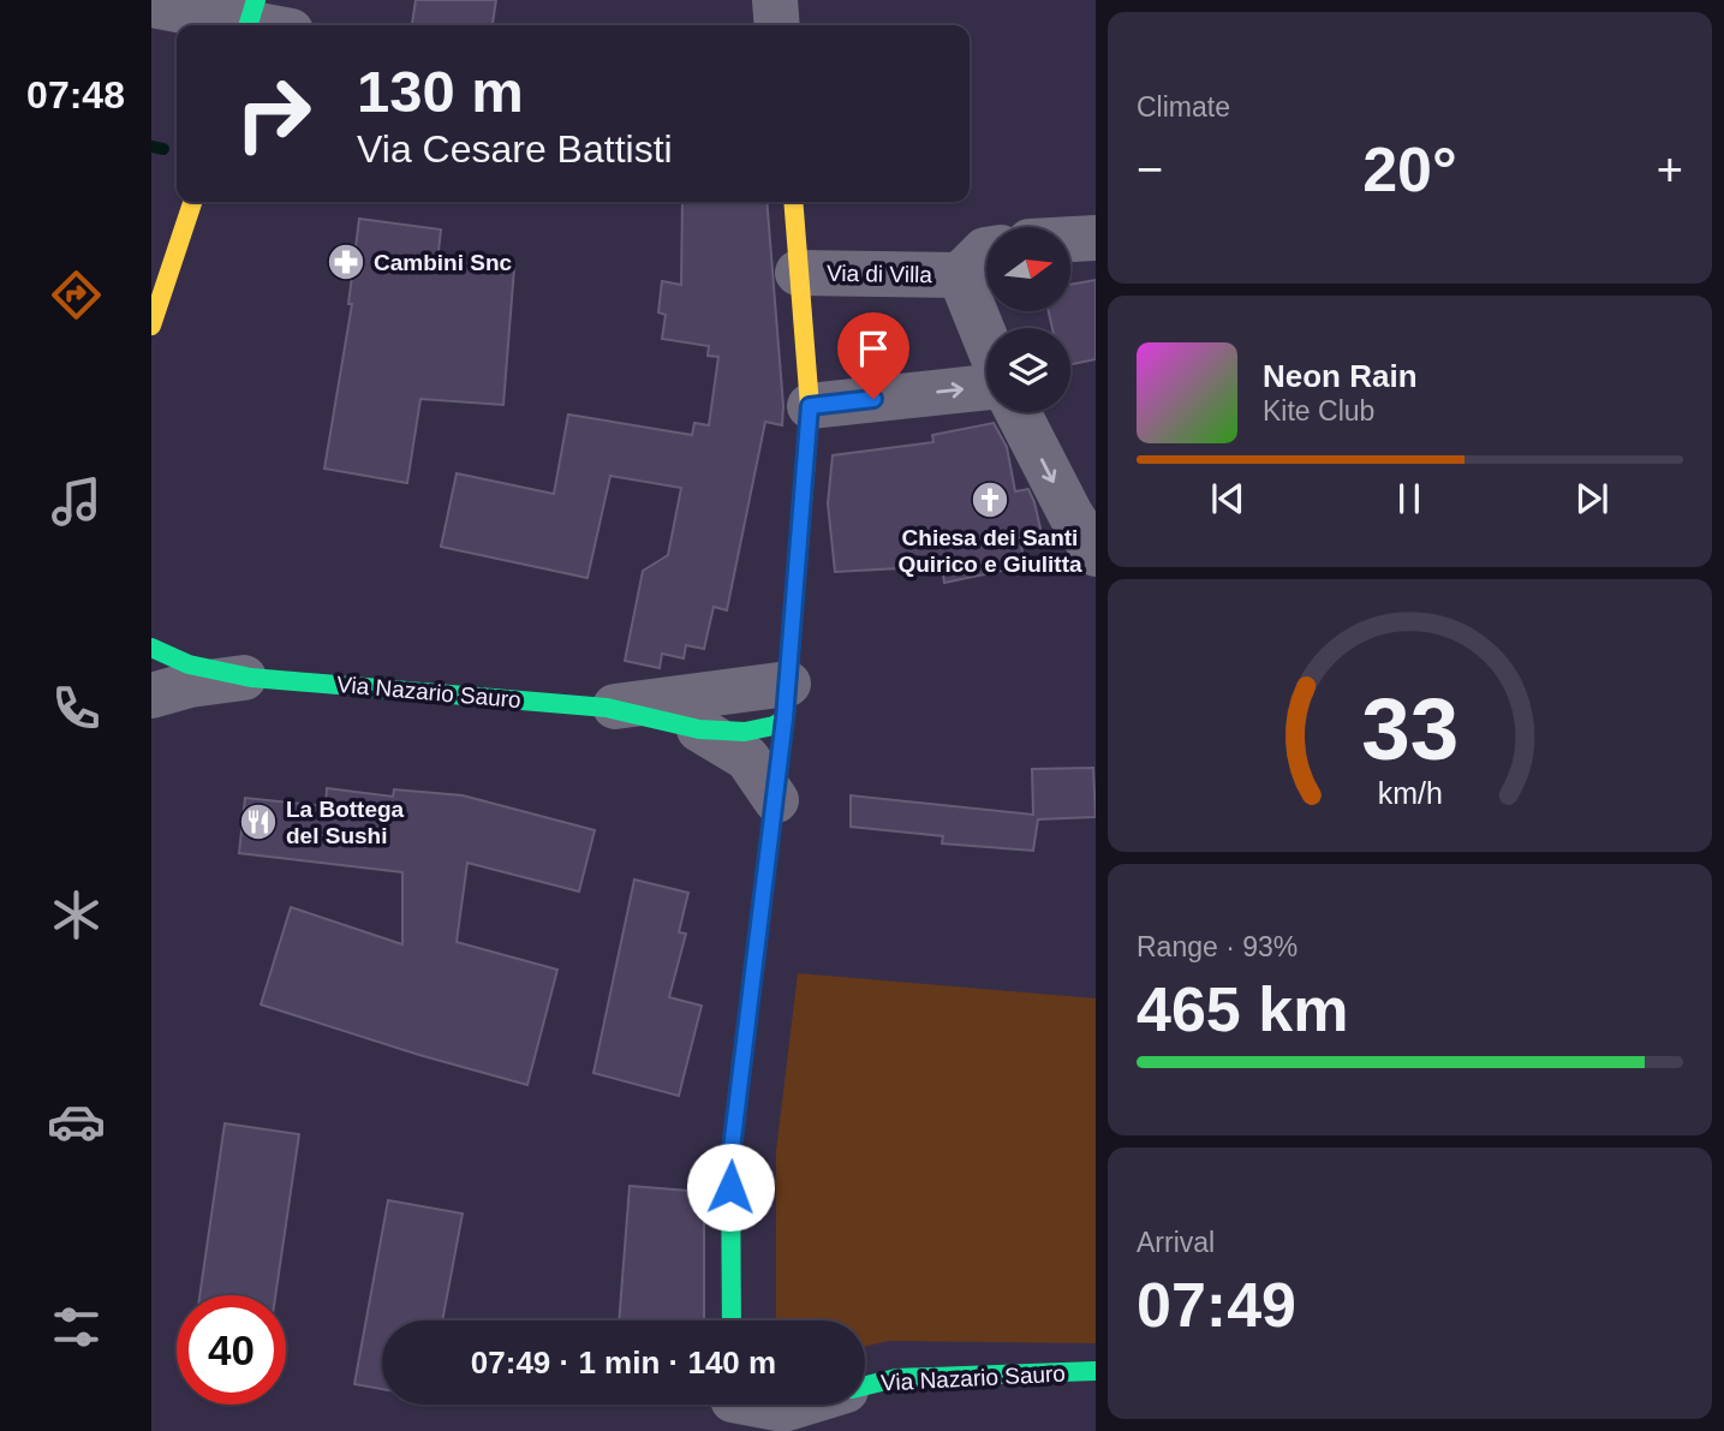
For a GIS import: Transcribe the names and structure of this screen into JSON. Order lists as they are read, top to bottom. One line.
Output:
{"streets":{"street":["Via di Villa","Via Nazario Sauro"]},"places":{"pharmacy":["Cambini Snc"],"church":["Chiesa dei Santi Quirico e Giulitta"],"restaurant":["La Bottega del Sushi"]},"north":"right","page":{"tabs":"07:48","tile":["Climate",["Range · 93%","465 km"],["Arrival","07:49"]],"turn":["130 m","Via Cesare Battisti"],"heat":["−","20°","+"],"song":["Neon Rain","Kite Club"],"limit":"40","trip":"07:49 · 1 min · 140 m","gauge":["33","km/h"]}}
